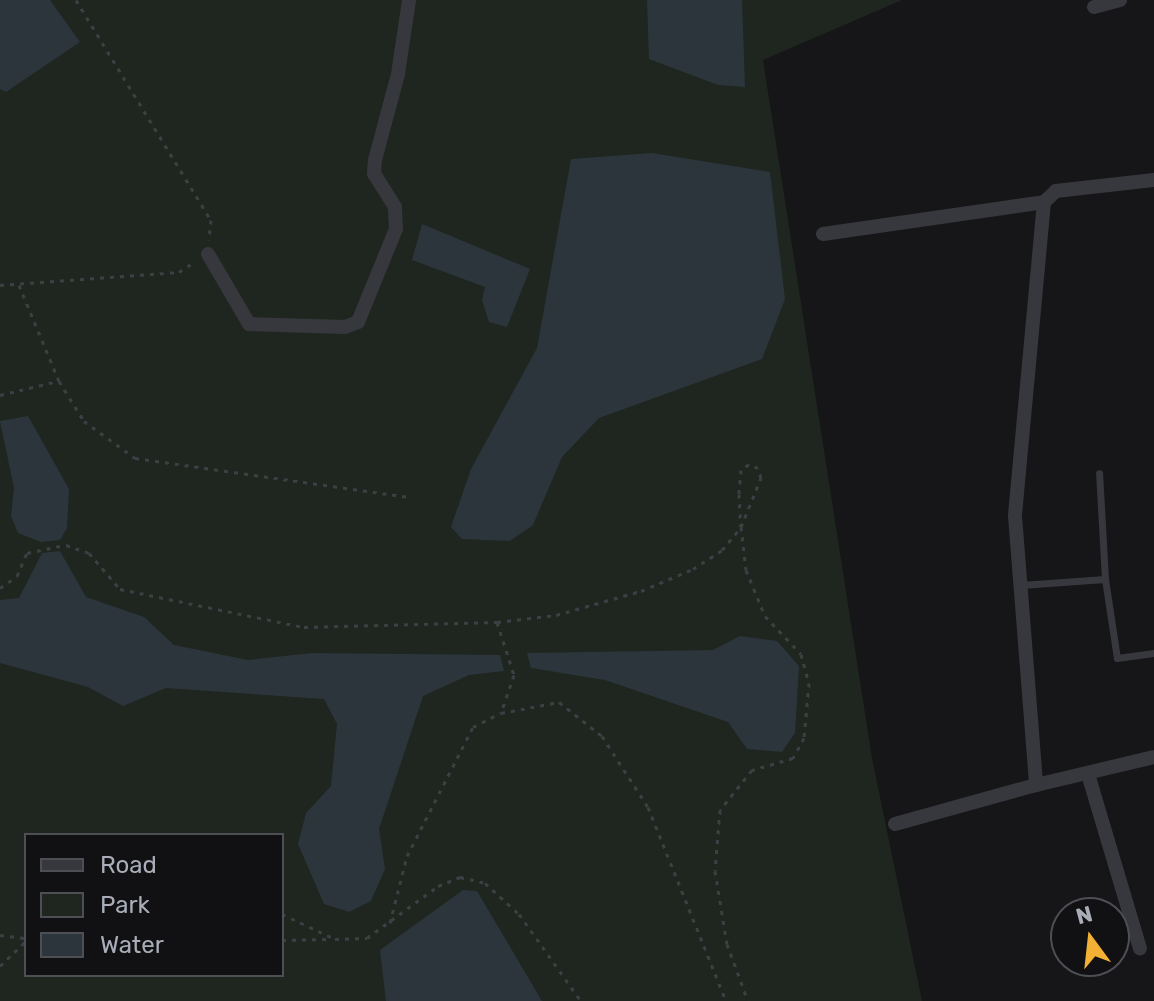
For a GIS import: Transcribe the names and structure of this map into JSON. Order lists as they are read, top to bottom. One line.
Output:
{"legend":["Road","Park","Water"],"north":"top"}
